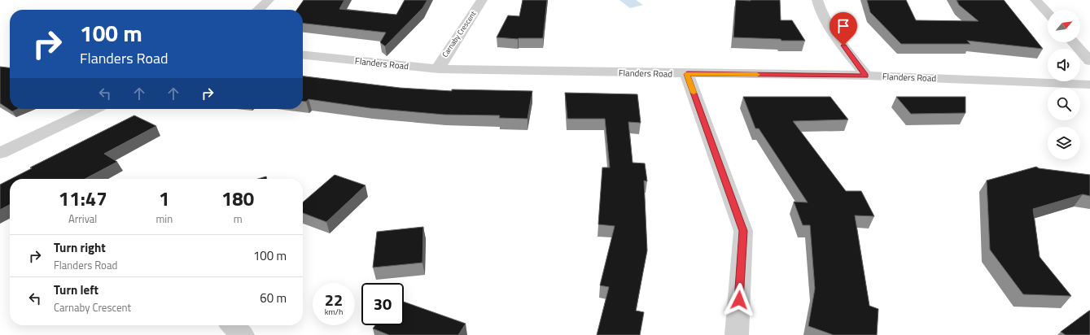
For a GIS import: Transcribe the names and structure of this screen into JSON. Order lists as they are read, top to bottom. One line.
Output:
{"streets":{"street":["Carnaby Crescent","Flanders Road"]},"crossings":[["Carnaby Crescent","Flanders Road"]],"north":"top right","page":{"turn":["100 m","Flanders Road"],"eta":["11:47","Arrival","1","min","180","m"],"list":[{"name":"Turn right","note":"Flanders Road","value":"100 m"},{"name":"Turn left","note":"Carnaby Crescent","value":"60 m"}],"speed":"22 km/h","limit":"30"}}
